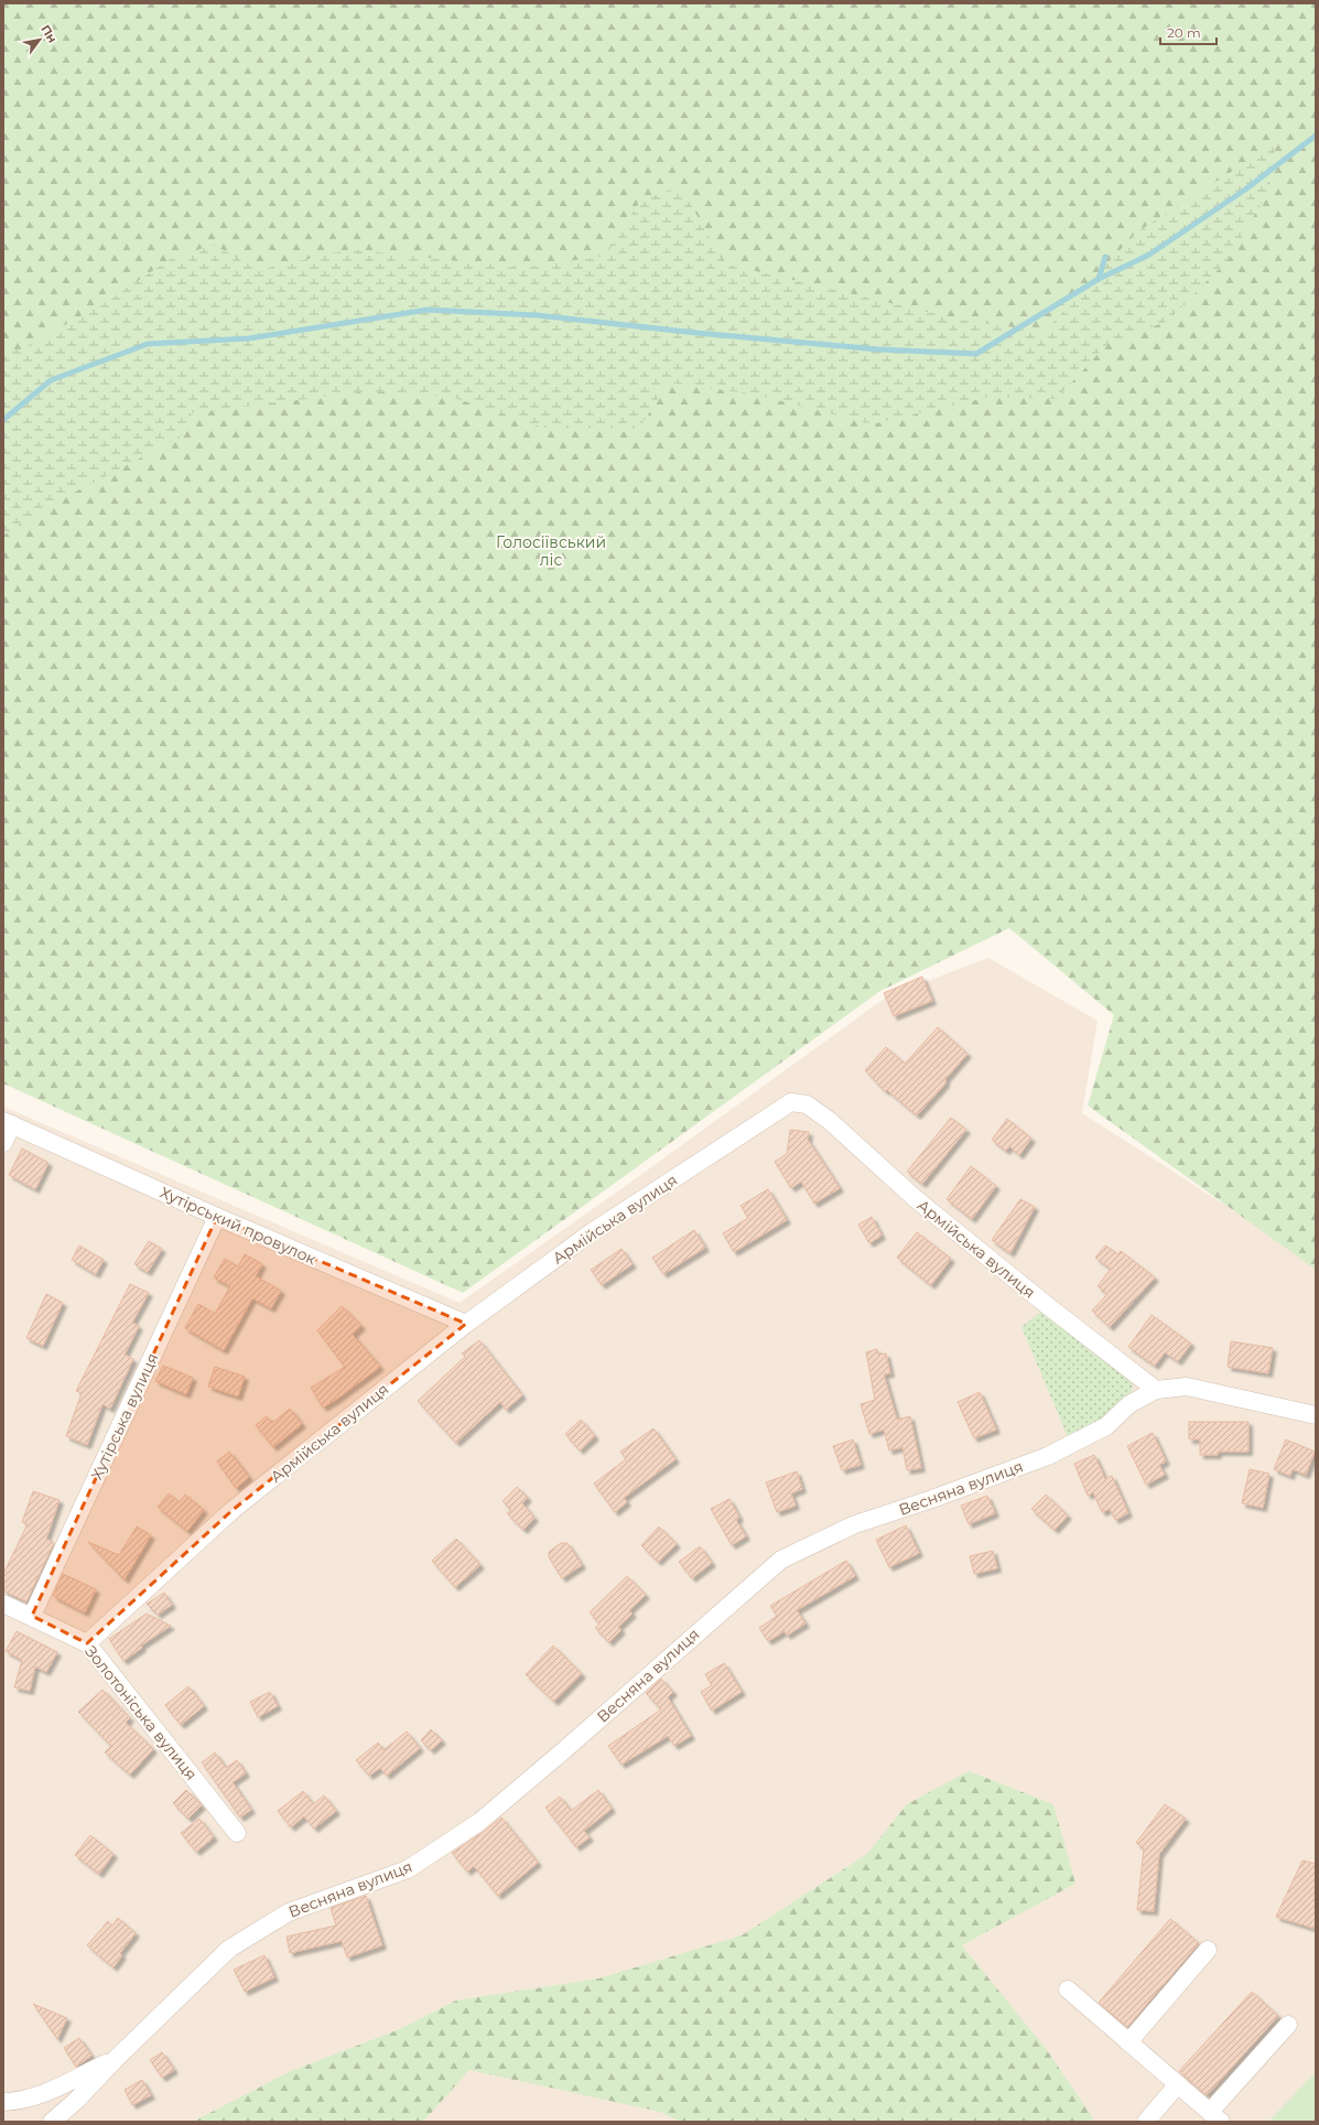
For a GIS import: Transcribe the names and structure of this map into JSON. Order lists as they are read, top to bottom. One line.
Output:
{"streets":{"street":["Армійська вулиця","Хутірський провулок","Хутірська вулиця","Весняна вулиця","Золотоніська вулиця"]},"crossings":[["Армійська вулиця","Хутірський провулок"],["Армійська вулиця","Весняна вулиця"],["Армійська вулиця","Золотоніська вулиця"],["Хутірський провулок","Хутірська вулиця"],["Хутірська вулиця","Золотоніська вулиця"]],"parks":["Голосіївський ліс"],"scale_bar":"20 m","north":"top right"}
